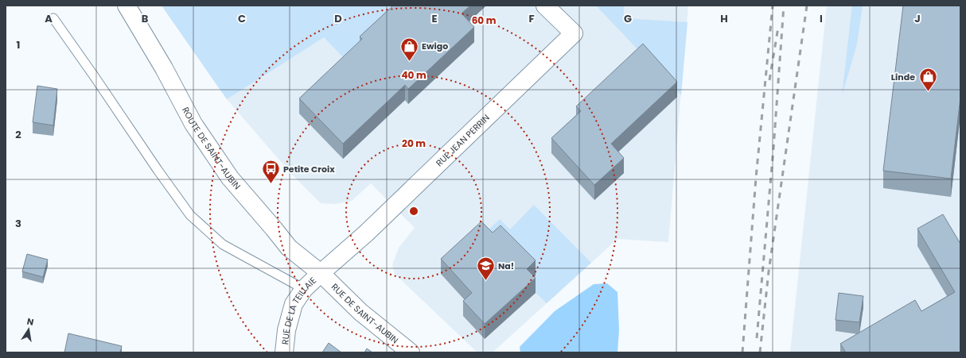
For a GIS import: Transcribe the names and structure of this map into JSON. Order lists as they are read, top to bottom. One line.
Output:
{"streets":{"street":["RUE JEAN PERRIN","ROUTE DE SAINT-AUBIN","RUE DE LA TEILLAIE","RUE DE SAINT-AUBIN"]},"crossings":[["RUE JEAN PERRIN","ROUTE DE SAINT-AUBIN"],["RUE JEAN PERRIN","RUE DE LA TEILLAIE"],["RUE JEAN PERRIN","RUE DE SAINT-AUBIN"],["ROUTE DE SAINT-AUBIN","RUE DE LA TEILLAIE"],["ROUTE DE SAINT-AUBIN","RUE DE SAINT-AUBIN"],["RUE DE LA TEILLAIE","RUE DE SAINT-AUBIN"]],"places":{"shop":["Ewigo","Linde"],"bus stop":["Petite Croix"],"school or university":["Na!"]},"north":"top","grid":{"columns":["A","B","C","D","E","F","G","H","I","J"],"rows":["1","2","3"]},"rings":["60 m","40 m","20 m"]}
